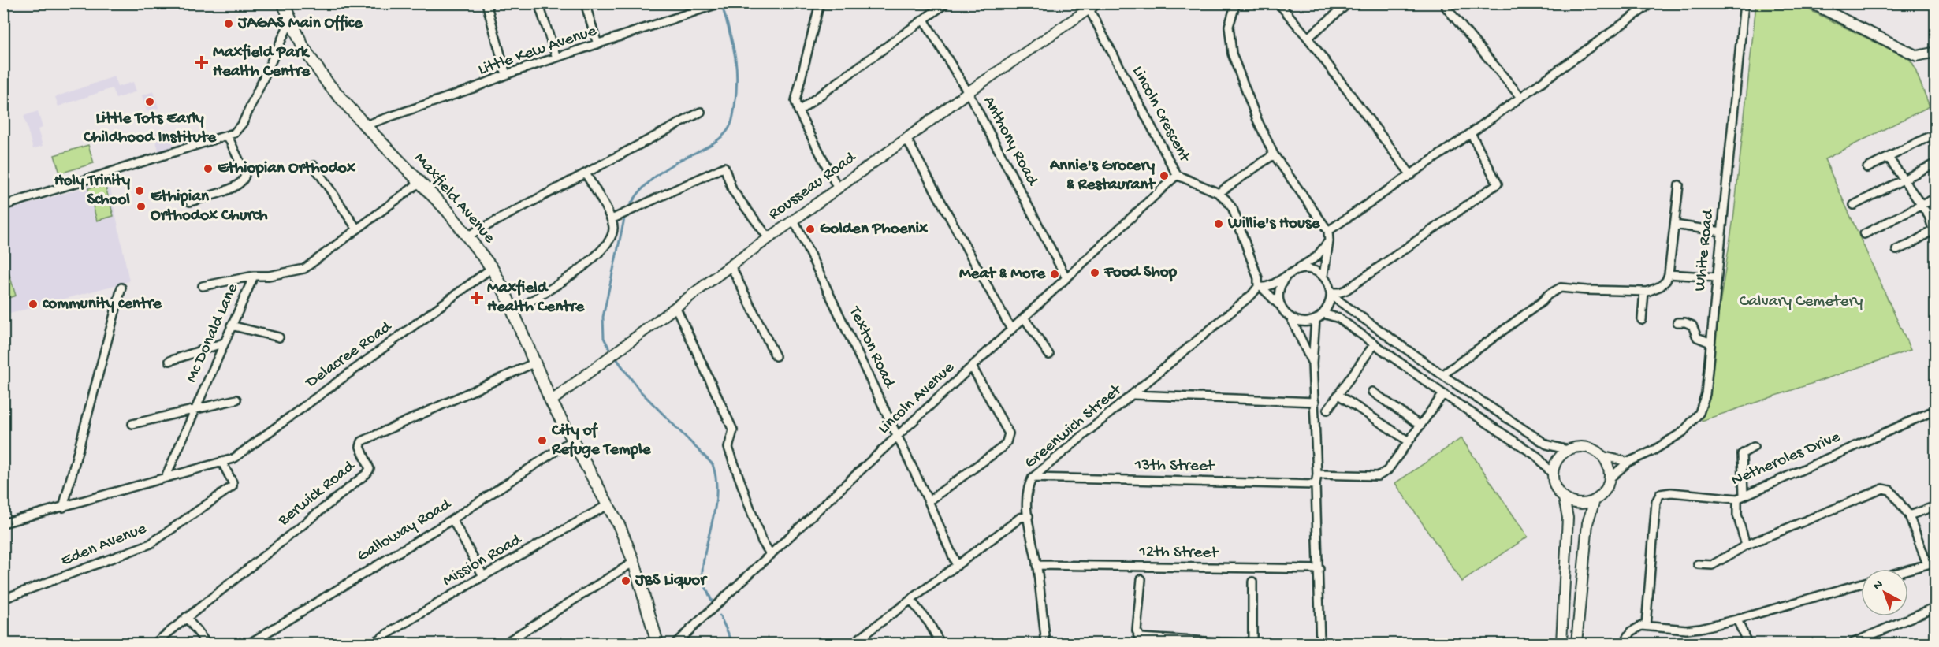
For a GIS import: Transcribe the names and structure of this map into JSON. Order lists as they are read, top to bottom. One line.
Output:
{"streets":{"main road":["Maxfield Avenue"],"street":["Little Kew Avenue","Lincoln Crescent","Anthony Road","Rousseau Road","White Road","Mc Donald Lane","Texton Road","Delacree Road","Lincoln Avenue","Greenwich Street","Netheroles Drive","13th Street","Berwick Road","Galloway Road","Eden Avenue","12th Street","Mission Road"]},"crossings":[["Little Kew Avenue","Maxfield Avenue"],["Lincoln Crescent","Rousseau Road"],["Lincoln Crescent","Lincoln Avenue"],["Lincoln Crescent","Greenwich Street"],["Anthony Road","Rousseau Road"],["Anthony Road","Lincoln Avenue"],["Rousseau Road","Maxfield Avenue"],["Rousseau Road","Texton Road"],["Maxfield Avenue","Mc Donald Lane"],["Maxfield Avenue","Delacree Road"],["Maxfield Avenue","Berwick Road"],["Maxfield Avenue","Galloway Road"],["Maxfield Avenue","Mission Road"],["Mc Donald Lane","Delacree Road"],["Texton Road","Lincoln Avenue"],["Delacree Road","Eden Avenue"],["Greenwich Street","13th Street"],["Greenwich Street","12th Street"]],"parks":["Calvary Cemetery"],"places":{"other":["JAGAS Main Office","Little Tots Early Childhood Institute","Ethiopian Orthodox","Annie's Grocery & Restaurant","Holy Trinity School","Ethipian Orthodox Church","Willie's House","Golden Phoenix","Food Shop","Meat & More","community centre","City of Refuge Temple","JBS Liquor"],"health":["Maxfield Park Health Centre","Maxfield Health Centre"]},"north":"top left"}
